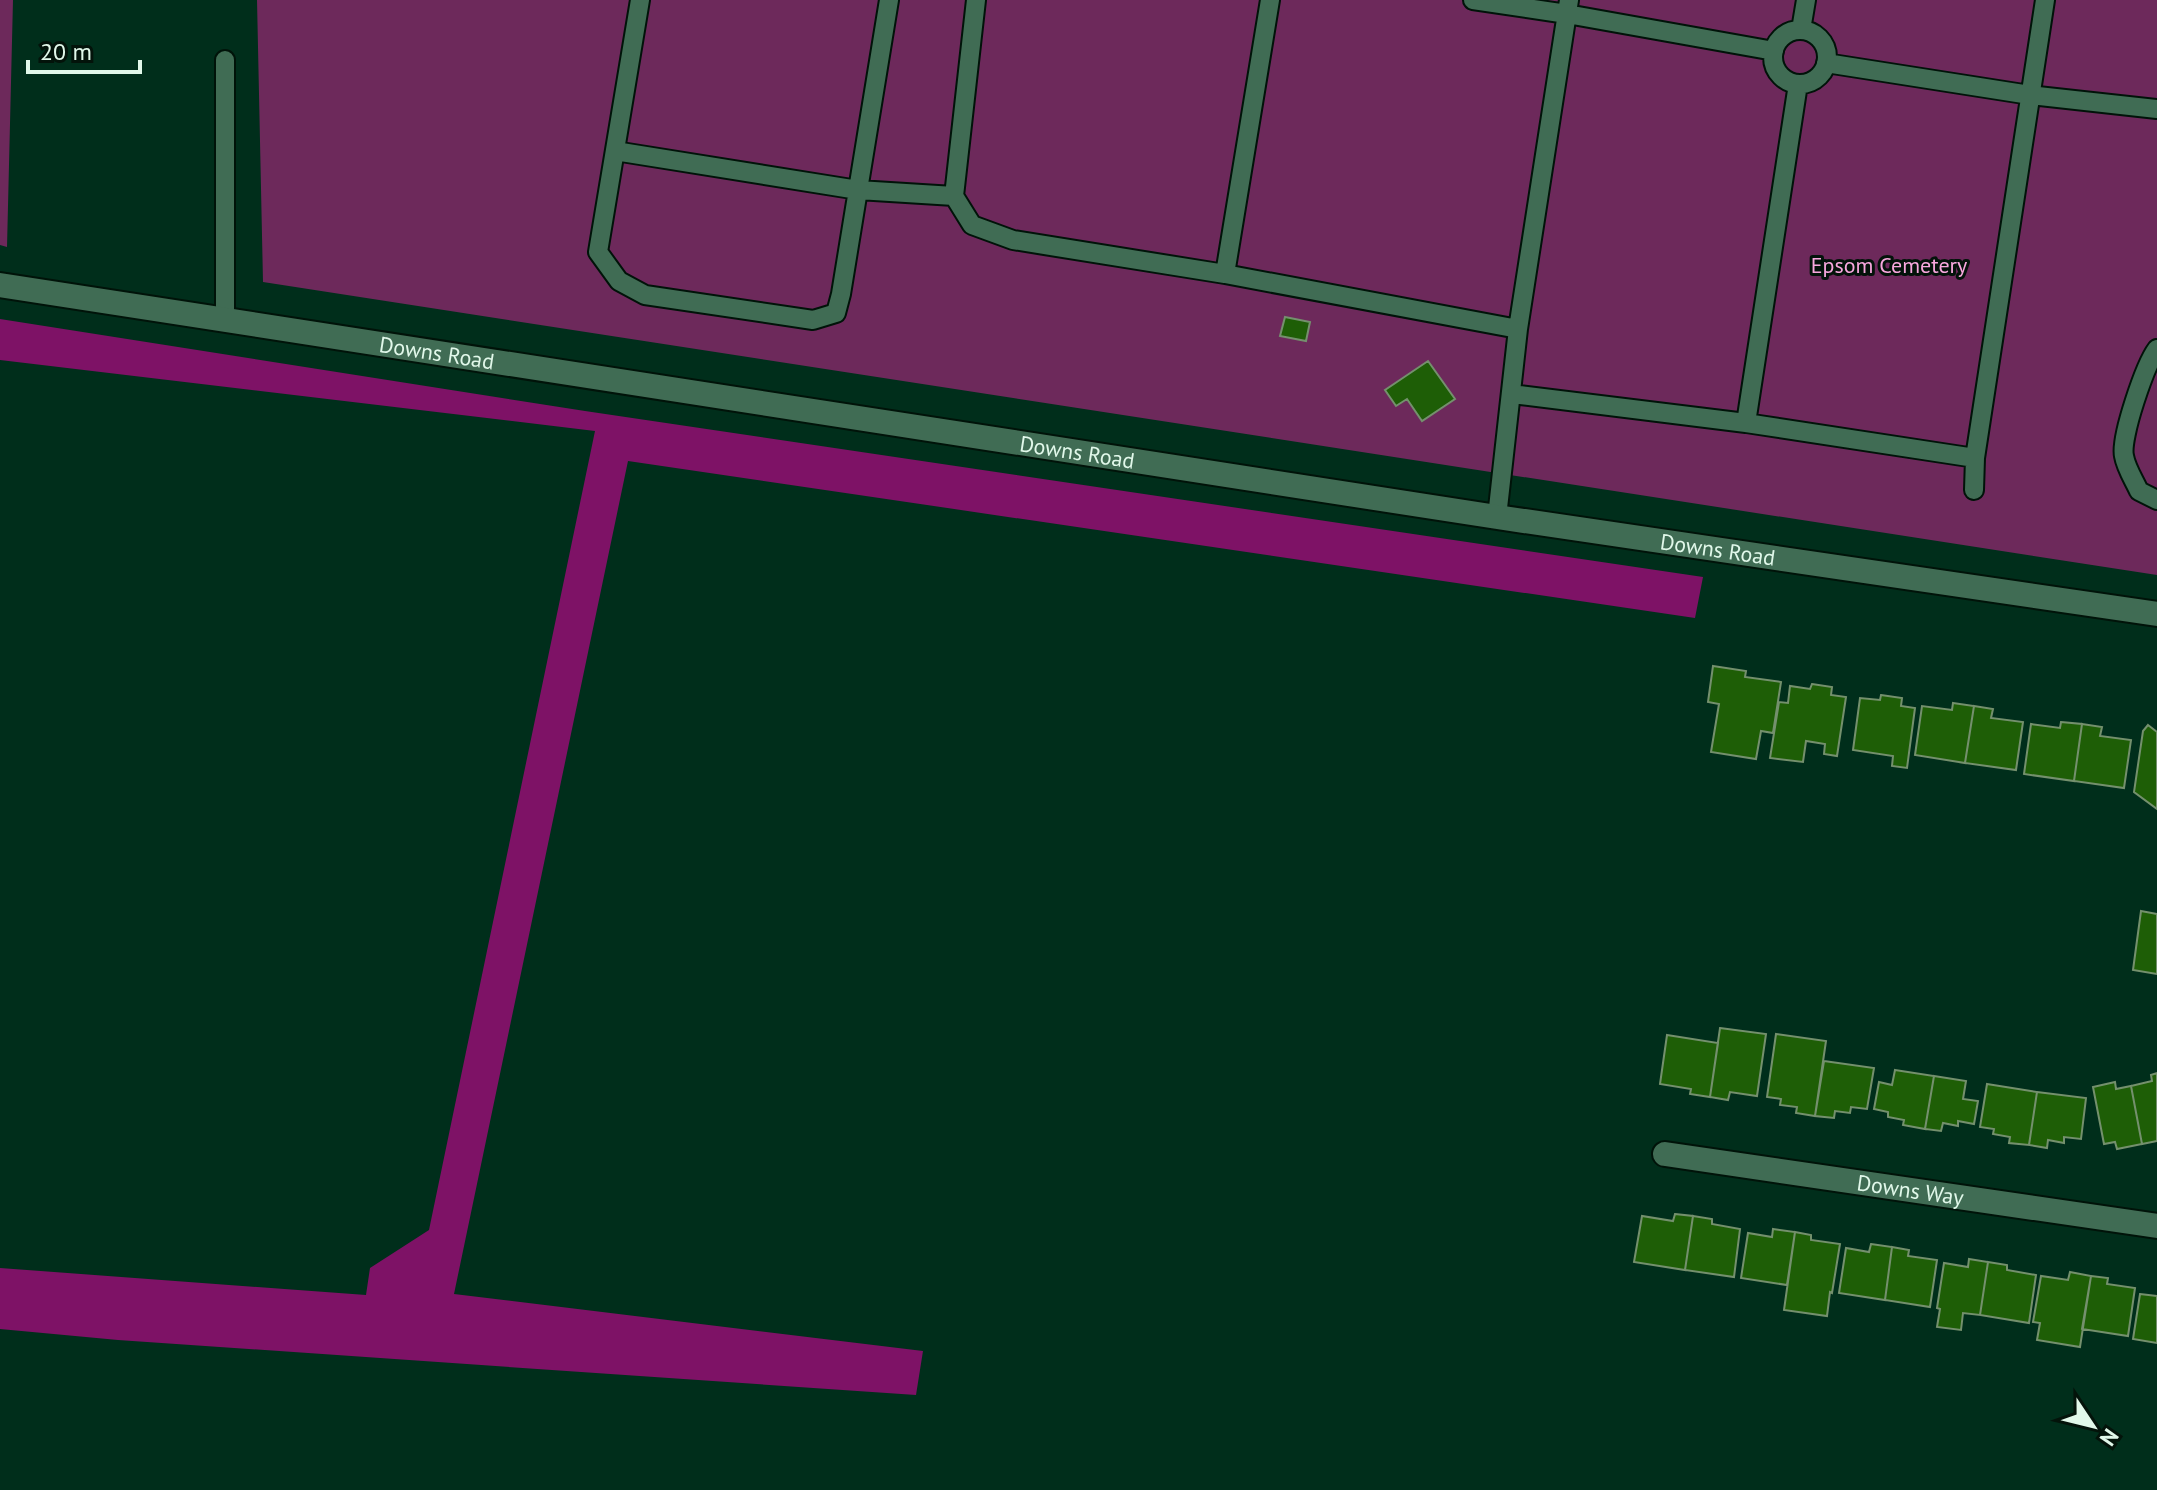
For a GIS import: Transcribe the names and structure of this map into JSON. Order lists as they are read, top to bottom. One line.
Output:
{"streets":{"main road":["Downs Road","Downs Way"]},"parks":["Epsom Cemetery"],"scale_bar":"20 m","north":"bottom right"}
